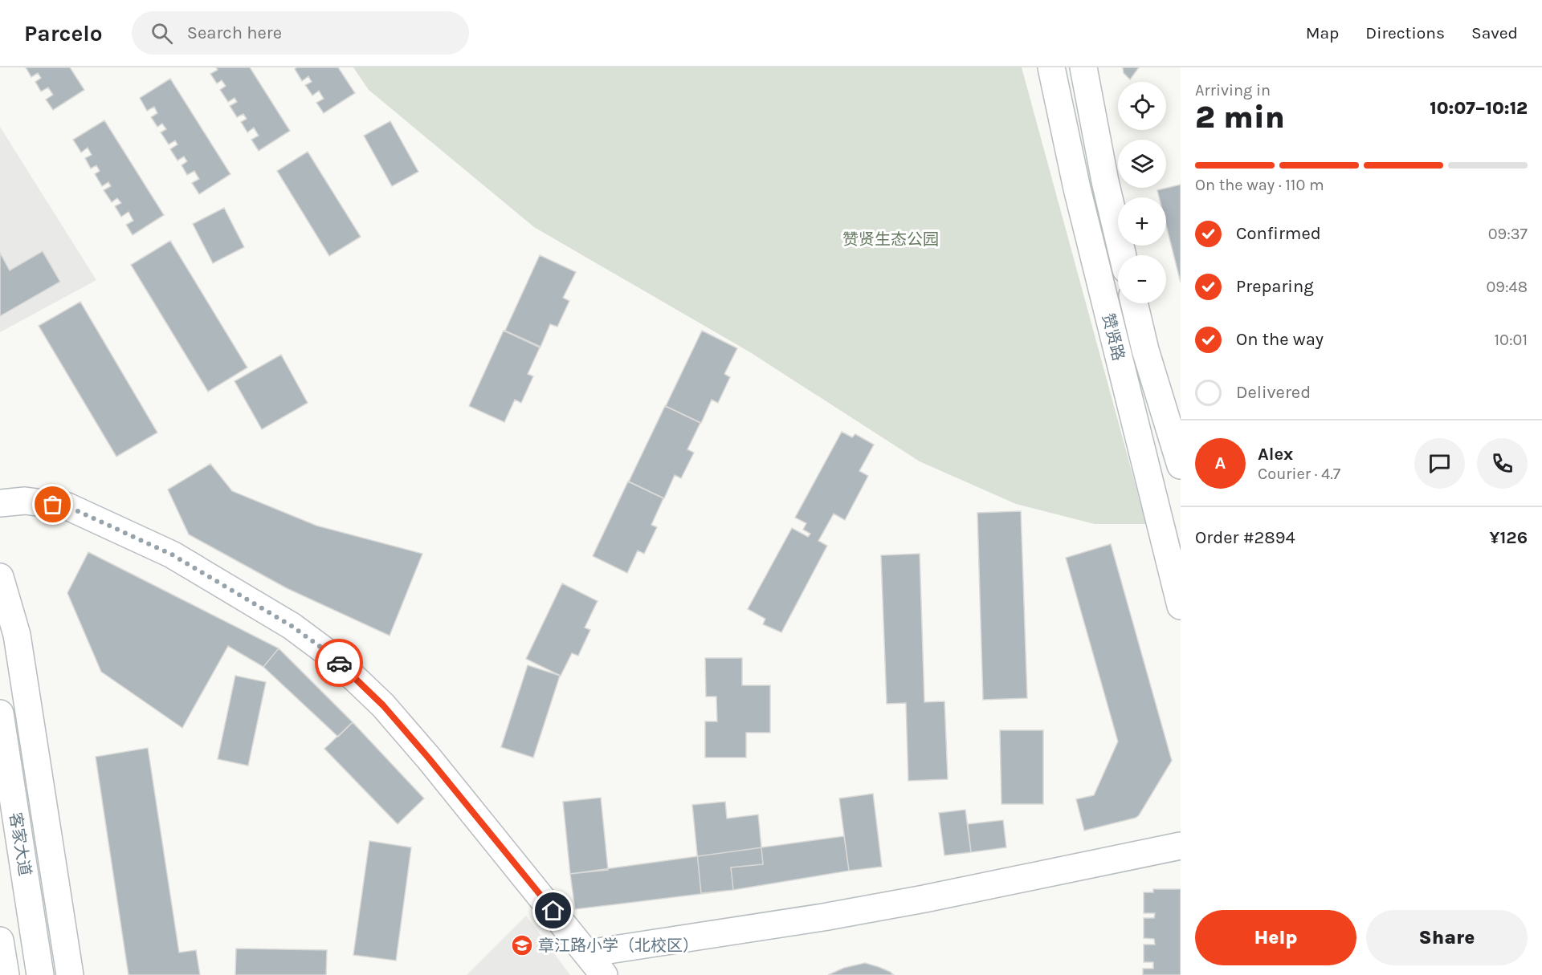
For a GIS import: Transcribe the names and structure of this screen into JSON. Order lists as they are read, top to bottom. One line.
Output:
{"streets":{"street":["赞贤路","客家大道"]},"parks":["赞贤生态公园"],"places":{"school or university":["章江路小学（北校区）"]},"page":{"header":"Parcelo","search":"Search here","nav":["Map","Directions","Saved"],"heading":["2 min","Arriving in","10:07–10:12"],"panel":["Alex","Courier · 4.7","Order #2894","¥126"],"map_buttons":["+","−"],"bar":"On the way · 110 m","list":[["Confirmed","09:37"],["Preparing","09:48"],["On the way","10:01"],"Delivered"],"round":"A","buttons":["Help","Share"]}}
